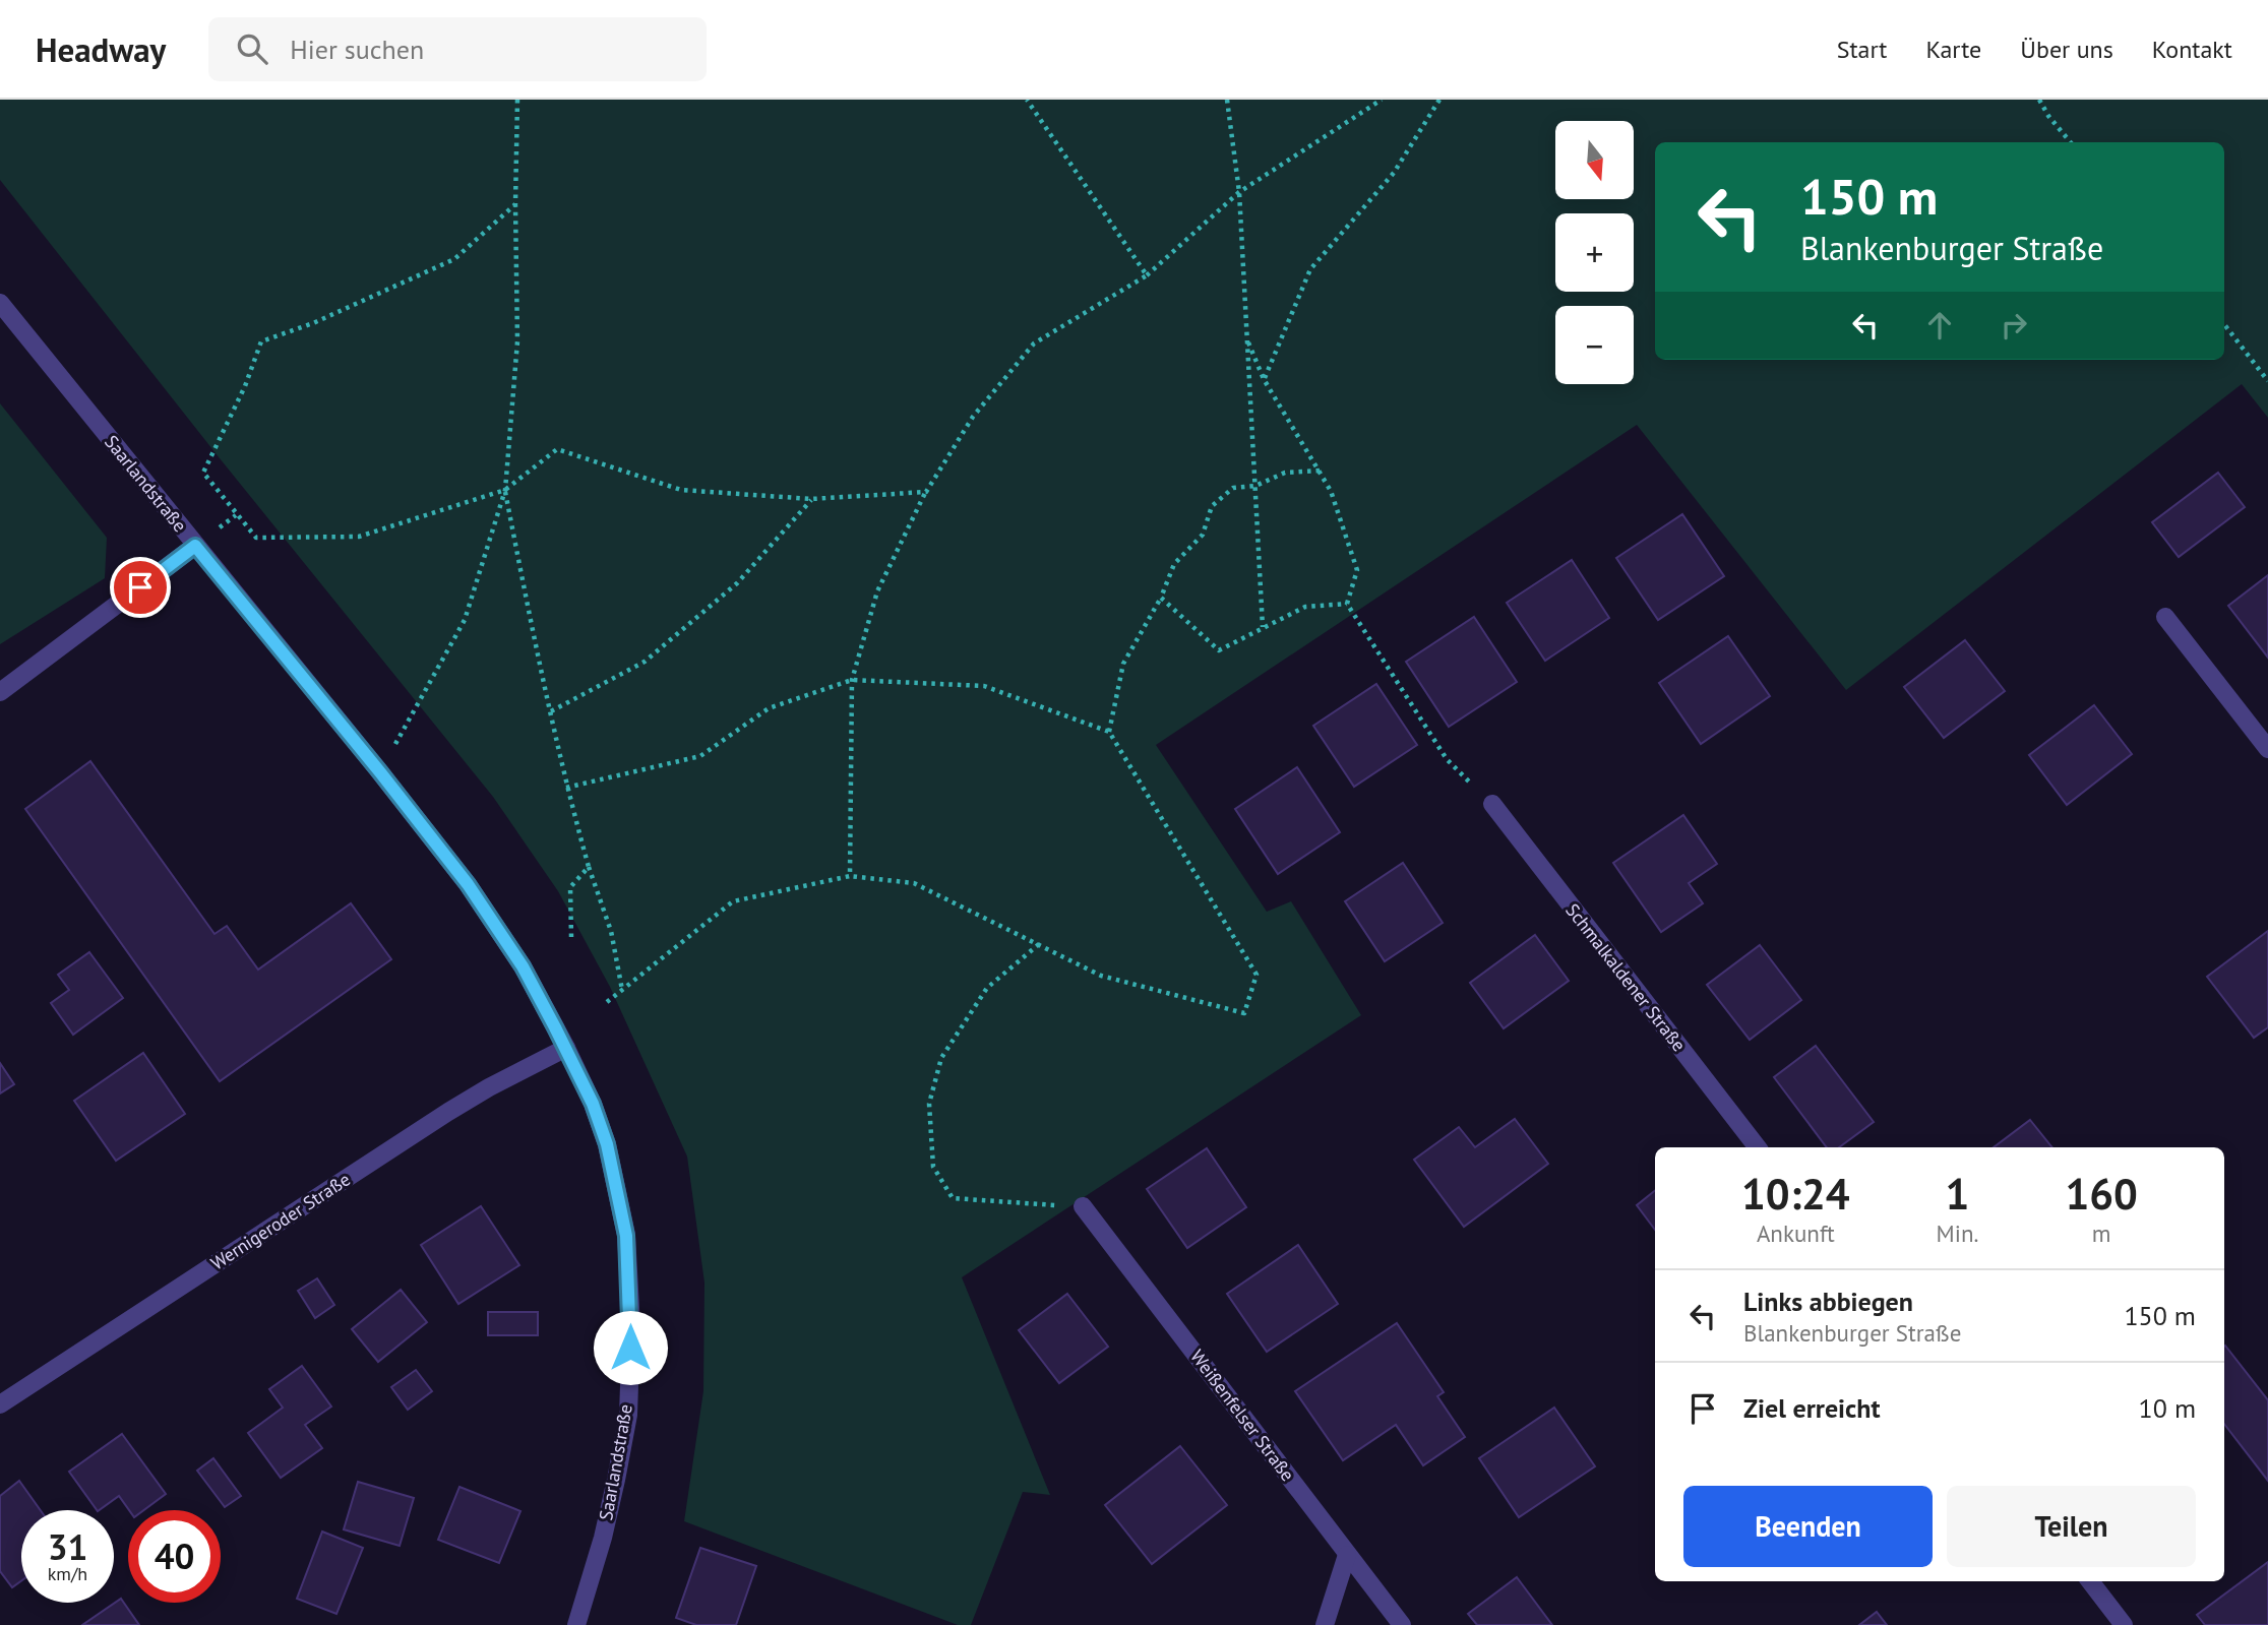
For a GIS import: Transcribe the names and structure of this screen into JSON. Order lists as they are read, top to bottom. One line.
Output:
{"streets":{"street":["Saarlandstraße","Schmalkaldener Straße","Wernigeroder Straße","Weißenfelser Straße"]},"crossings":[["Saarlandstraße","Wernigeroder Straße"]],"north":"bottom","page":{"header":"Headway","search":"Hier suchen","nav":["Start","Karte","Über uns","Kontakt"],"map_buttons":["+","−"],"turn":["150 m","Blankenburger Straße"],"eta":["10:24","Ankunft","1","Min.","160","m"],"list":[{"name":"Links abbiegen","note":"Blankenburger Straße","value":"150 m"},{"name":"Ziel erreicht","value":"10 m"}],"buttons":["Beenden","Teilen"],"speed":"31 km/h","limit":"40"}}
